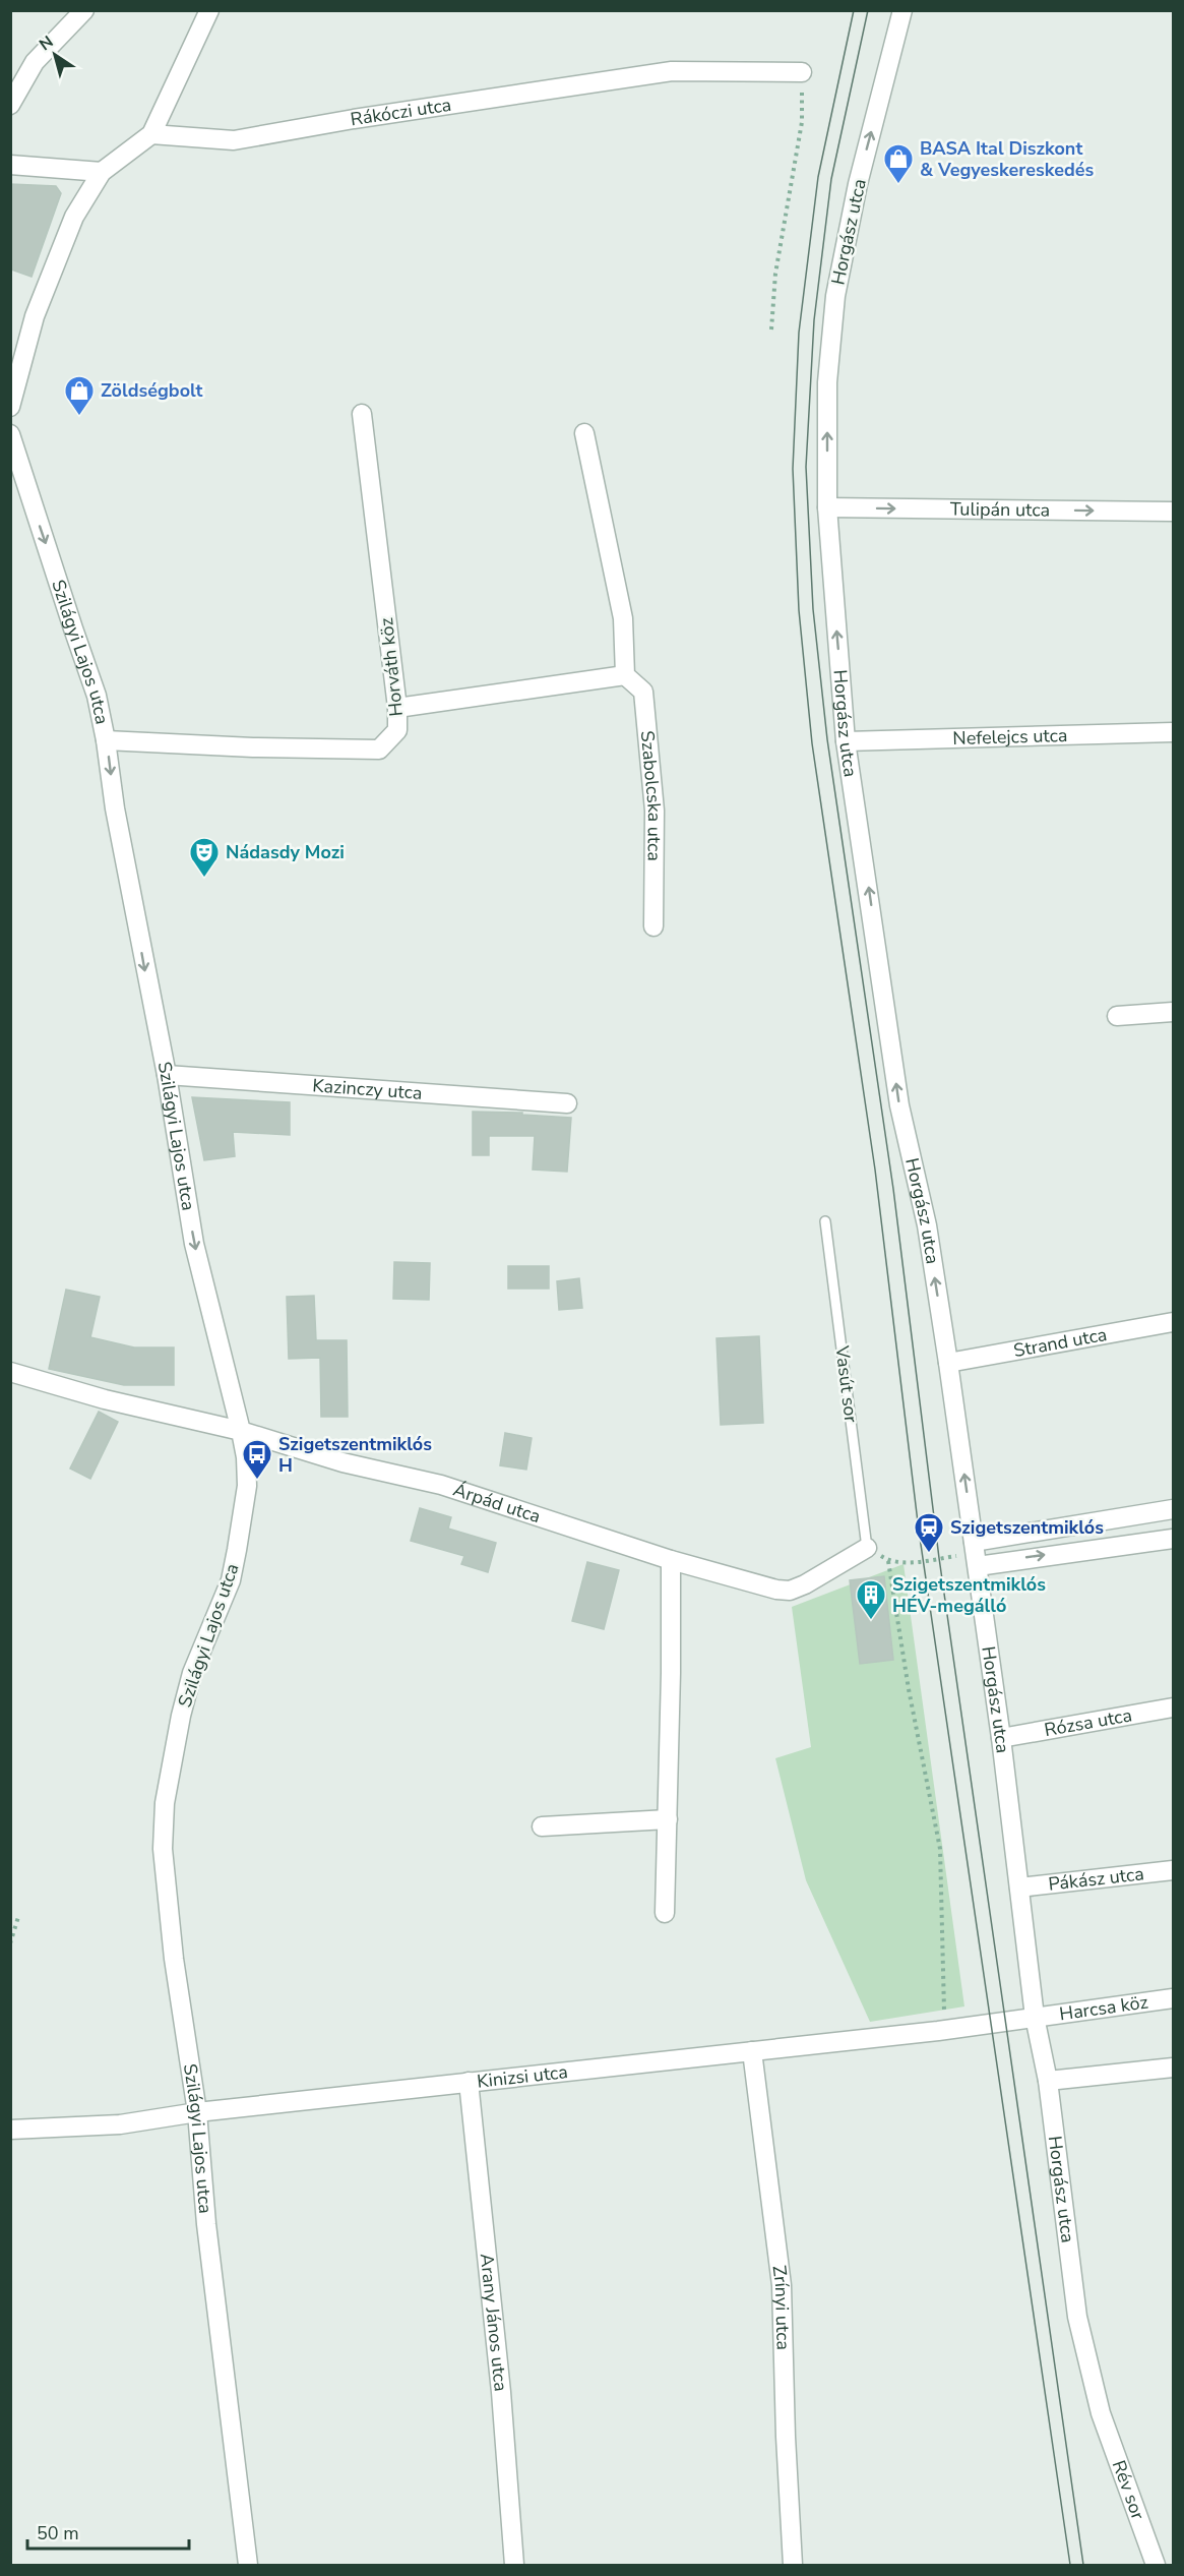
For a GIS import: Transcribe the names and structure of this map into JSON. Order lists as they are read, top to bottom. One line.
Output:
{"streets":{"street":["Rákóczi utca","Horgász utca","Tulipán utca","Szilágyi Lajos utca","Horváth köz","Nefelejcs utca","Szabolcska utca","Kazinczy utca","Strand utca","Árpád utca","Rózsa utca","Pákász utca","Harcsa köz","Kinizsi utca","Zrínyi utca","Arany János utca","Rév sor"],"lane":["Vasút sor"]},"crossings":[["Horgász utca","Tulipán utca"],["Horgász utca","Nefelejcs utca"],["Horgász utca","Strand utca"],["Horgász utca","Rózsa utca"],["Horgász utca","Pákász utca"],["Horgász utca","Harcsa köz"],["Horgász utca","Kinizsi utca"],["Horgász utca","Rév sor"],["Szilágyi Lajos utca","Horváth köz"],["Szilágyi Lajos utca","Kazinczy utca"],["Szilágyi Lajos utca","Árpád utca"],["Szilágyi Lajos utca","Kinizsi utca"],["Vasút sor","Árpád utca"],["Harcsa köz","Kinizsi utca"],["Kinizsi utca","Zrínyi utca"],["Kinizsi utca","Arany János utca"]],"one_way":["Horgász utca","Tulipán utca","Szilágyi Lajos utca"],"places":{"shop":["BASA Ital Diszkont & Vegyeskereskedés","Zöldségbolt"],"theatre":["Nádasdy Mozi"],"bus stop":["Szigetszentmiklós H"],"station":["Szigetszentmiklós"],"building":["Szigetszentmiklós HÉV-megálló"]},"scale_bar":"50 m","north":"top left"}
